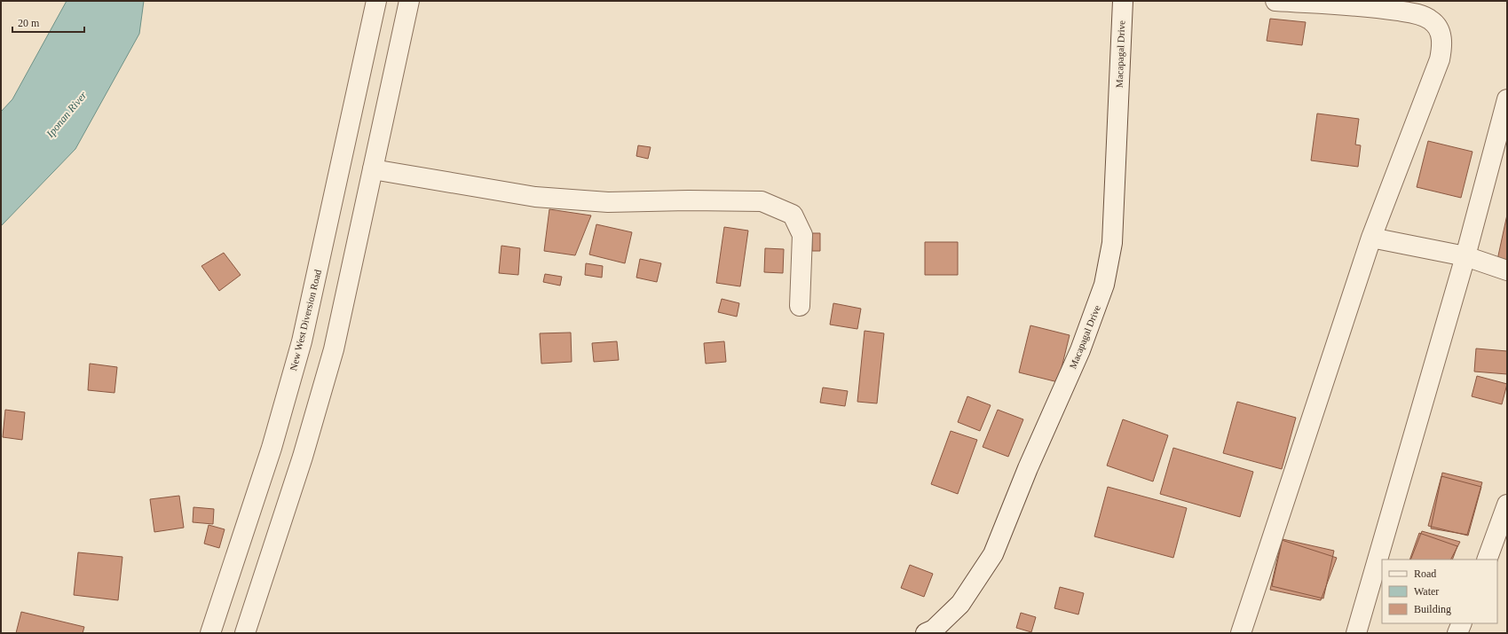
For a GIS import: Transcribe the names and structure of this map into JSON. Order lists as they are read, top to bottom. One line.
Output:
{"streets":{"street":["Macapagal Drive","New West Diversion Road"]},"water":["Iponan River"],"legend":["Road","Water","Building"],"scale_bar":"20 m"}
